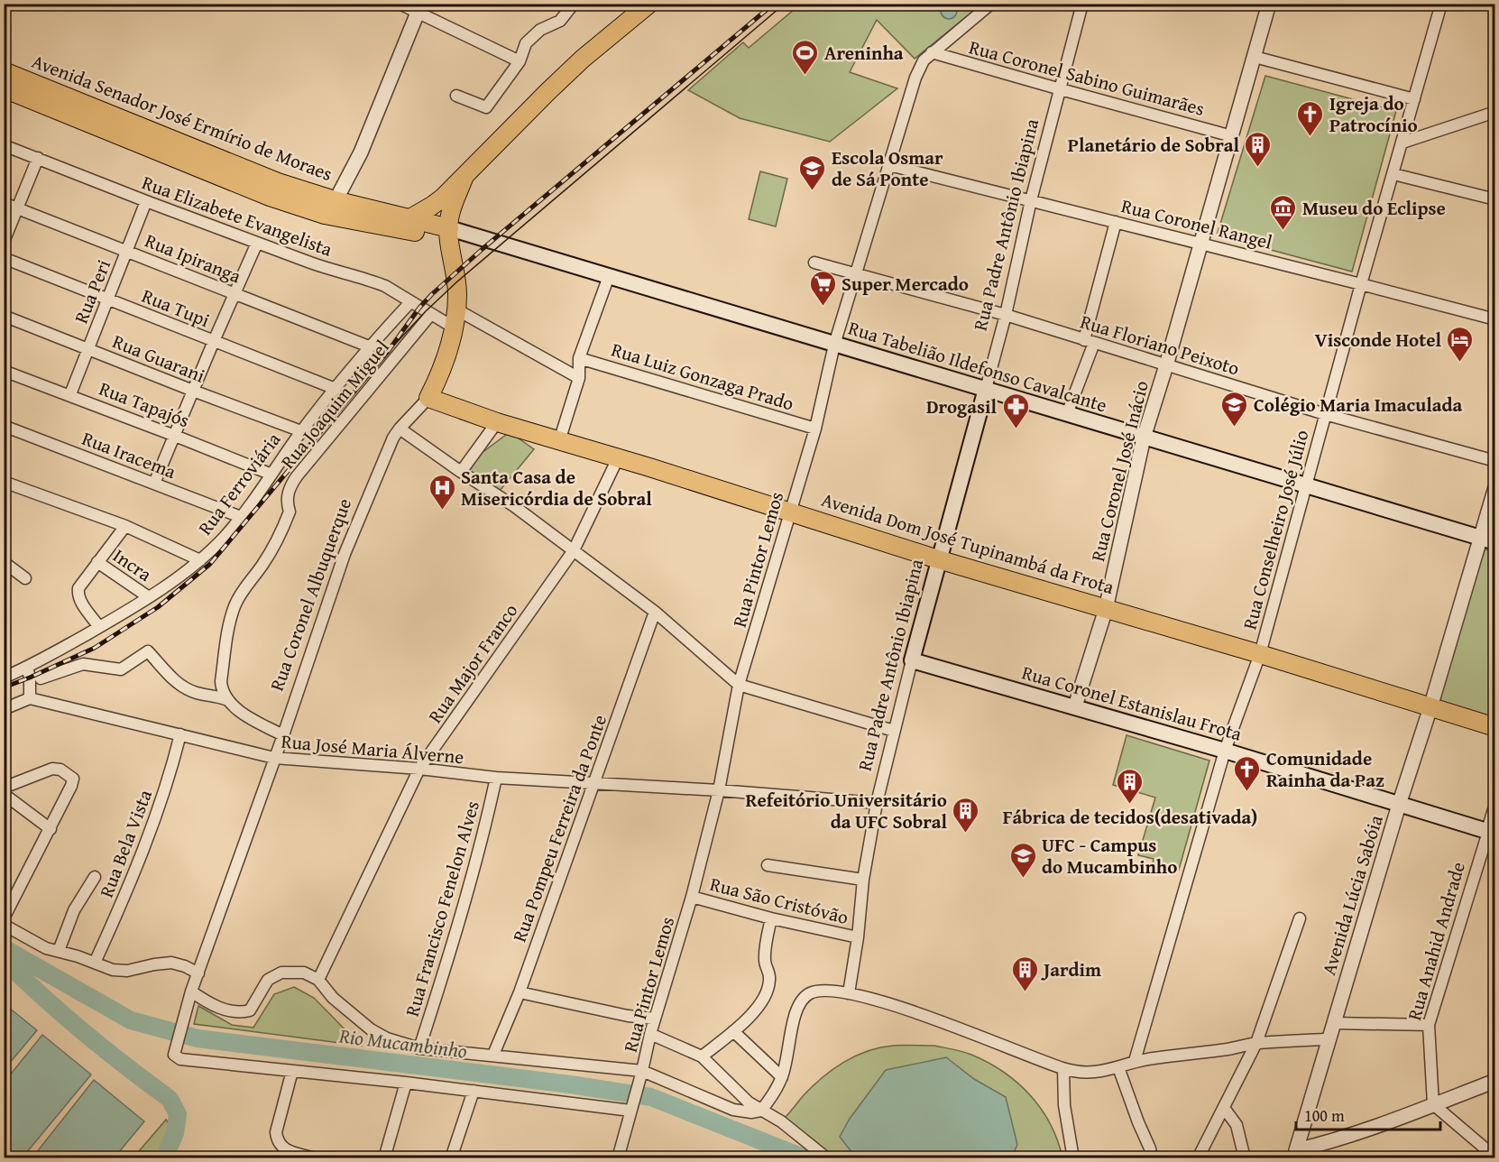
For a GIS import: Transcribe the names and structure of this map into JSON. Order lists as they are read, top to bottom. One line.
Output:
{"streets":{"main road":["Avenida Senador José Ermírio de Moraes","Rua Padre Antônio Ibiapina","Rua Tabelião Ildefonso Cavalcante","Avenida Dom José Tupinambá da Frota","Rua Coronel Albuquerque","Rua Coronel Estanislau Frota"],"street":["Rua Coronel Sabino Guimarães","Rua Elizabete Evangelista","Rua Coronel Rangel","Rua Ipiranga","Rua Peri","Rua Tupi","Rua Floriano Peixoto","Rua Guarani","Rua Luiz Gonzaga Prado","Rua Tapajós","Rua Joaquim Miguel","Rua Iracema","Rua Coronel José Inácio","Rua Ferroviária","Rua Conselheiro José Júlio","Rua Pintor Lemos","Incra","Rua Major Franco","Rua José Maria Álverne","Rua Pompeu Ferreira da Ponte","Rua Bela Vista","Avenida Lúcia Sabóia","Rua São Cristóvão","Rua Francisco Fenelon Alves","Rua Anahid Andrade"]},"crossings":[["Rua Coronel Sabino Guimarães","Rua Padre Antônio Ibiapina"],["Rua Coronel Sabino Guimarães","Rua Coronel José Inácio"],["Rua Coronel Sabino Guimarães","Rua Pintor Lemos"],["Avenida Senador José Ermírio de Moraes","Rua Tabelião Ildefonso Cavalcante"],["Avenida Senador José Ermírio de Moraes","Rua Coronel Albuquerque"],["Rua Elizabete Evangelista","Rua Peri"],["Rua Elizabete Evangelista","Rua Joaquim Miguel"],["Rua Elizabete Evangelista","Rua Ferroviária"],["Rua Elizabete Evangelista","Rua Coronel Albuquerque"],["Rua Coronel Rangel","Rua Padre Antônio Ibiapina"],["Rua Coronel Rangel","Rua Coronel José Inácio"],["Rua Coronel Rangel","Rua Conselheiro José Júlio"],["Rua Coronel Rangel","Rua Pintor Lemos"],["Rua Padre Antônio Ibiapina","Rua Floriano Peixoto"],["Rua Padre Antônio Ibiapina","Rua Tabelião Ildefonso Cavalcante"],["Rua Padre Antônio Ibiapina","Avenida Dom José Tupinambá da Frota"],["Rua Padre Antônio Ibiapina","Rua Coronel Estanislau Frota"],["Rua Padre Antônio Ibiapina","Rua José Maria Álverne"],["Rua Padre Antônio Ibiapina","Rua São Cristóvão"],["Rua Ipiranga","Rua Peri"],["Rua Ipiranga","Rua Ferroviária"],["Rua Peri","Rua Tupi"],["Rua Peri","Rua Guarani"],["Rua Peri","Rua Tapajós"],["Rua Tupi","Rua Ferroviária"],["Rua Floriano Peixoto","Rua Coronel José Inácio"],["Rua Floriano Peixoto","Rua Conselheiro José Júlio"],["Rua Floriano Peixoto","Rua Pintor Lemos"],["Rua Guarani","Rua Ferroviária"],["Rua Tabelião Ildefonso Cavalcante","Rua Coronel José Inácio"],["Rua Tabelião Ildefonso Cavalcante","Rua Conselheiro José Júlio"],["Rua Tabelião Ildefonso Cavalcante","Rua Pintor Lemos"],["Rua Tabelião Ildefonso Cavalcante","Rua Coronel Albuquerque"],["Rua Tabelião Ildefonso Cavalcante","Avenida Lúcia Sabóia"],["Rua Luiz Gonzaga Prado","Rua Pintor Lemos"],["Rua Tapajós","Rua Ferroviária"],["Rua Iracema","Rua Ferroviária"],["Rua Coronel José Inácio","Avenida Dom José Tupinambá da Frota"],["Rua Coronel José Inácio","Rua Coronel Estanislau Frota"],["Rua Ferroviária","Incra"],["Rua Conselheiro José Júlio","Avenida Dom José Tupinambá da Frota"],["Rua Conselheiro José Júlio","Rua Coronel Estanislau Frota"],["Avenida Dom José Tupinambá da Frota","Rua Pintor Lemos"],["Avenida Dom José Tupinambá da Frota","Rua Coronel Albuquerque"],["Avenida Dom José Tupinambá da Frota","Rua Major Franco"],["Avenida Dom José Tupinambá da Frota","Avenida Lúcia Sabóia"],["Rua Pintor Lemos","Rua José Maria Álverne"],["Rua Pintor Lemos","Rua São Cristóvão"],["Rua Coronel Albuquerque","Rua José Maria Álverne"],["Rua Major Franco","Rua José Maria Álverne"],["Rua Coronel Estanislau Frota","Avenida Lúcia Sabóia"],["Rua Coronel Estanislau Frota","Rua Anahid Andrade"],["Rua José Maria Álverne","Rua Pompeu Ferreira da Ponte"],["Rua José Maria Álverne","Rua Bela Vista"],["Rua José Maria Álverne","Rua Francisco Fenelon Alves"]],"water":["Rio Mucambinho"],"places":{"sports":["Areninha"],"church":["Igreja do Patrocínio","Comunidade Rainha da Paz"],"building":["Planetário de Sobral","Fábrica de tecidos(desativada)","Refeitório Universitário da UFC Sobral","Jardim"],"school or university":["Escola Osmar de Sá Ponte","Colégio Maria Imaculada","UFC - Campus do Mucambinho"],"museum":["Museu do Eclipse"],"supermarket":["Super Mercado"],"hotel":["Visconde Hotel"],"pharmacy":["Drogasil"],"hospital":["Santa Casa de Misericórdia de Sobral"]},"scale_bar":"100 m"}
